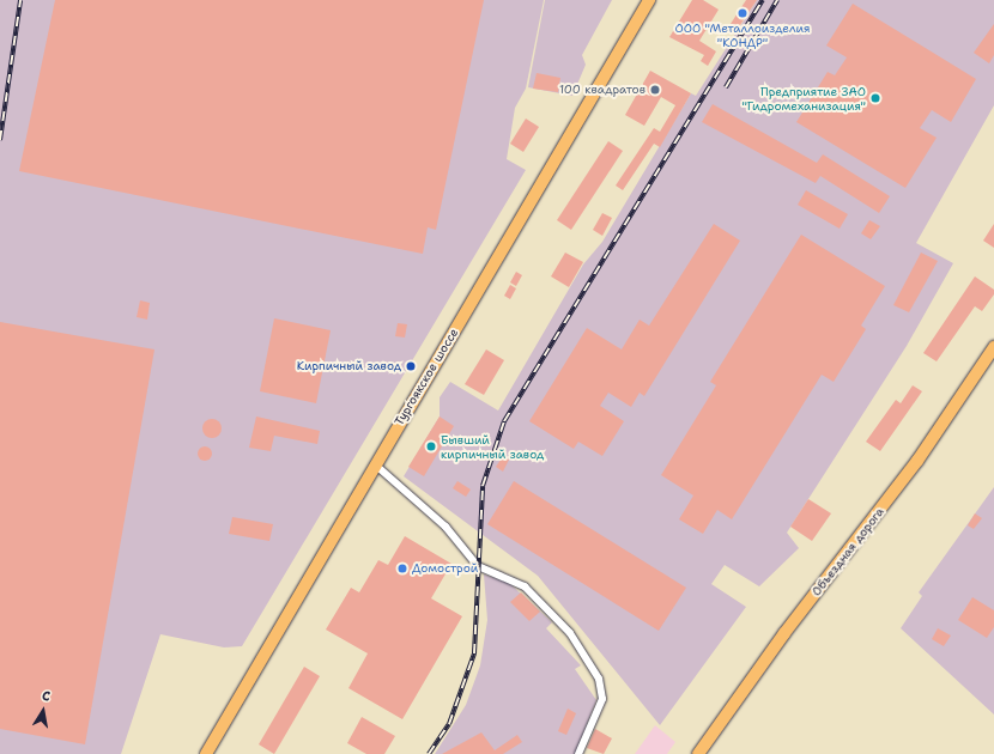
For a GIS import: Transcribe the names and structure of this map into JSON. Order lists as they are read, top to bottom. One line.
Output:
{"streets":{"main road":["Тургоякское шоссе","Объездная дорога"]},"places":["ООО \"Металлоизделия \"КОНДР\"","100 квадратов","Предприятие ЗАО \"Гидромеханизация\"","Кирпичный завод","Бывший кирпичный завод","Домострой"],"north":"top"}
